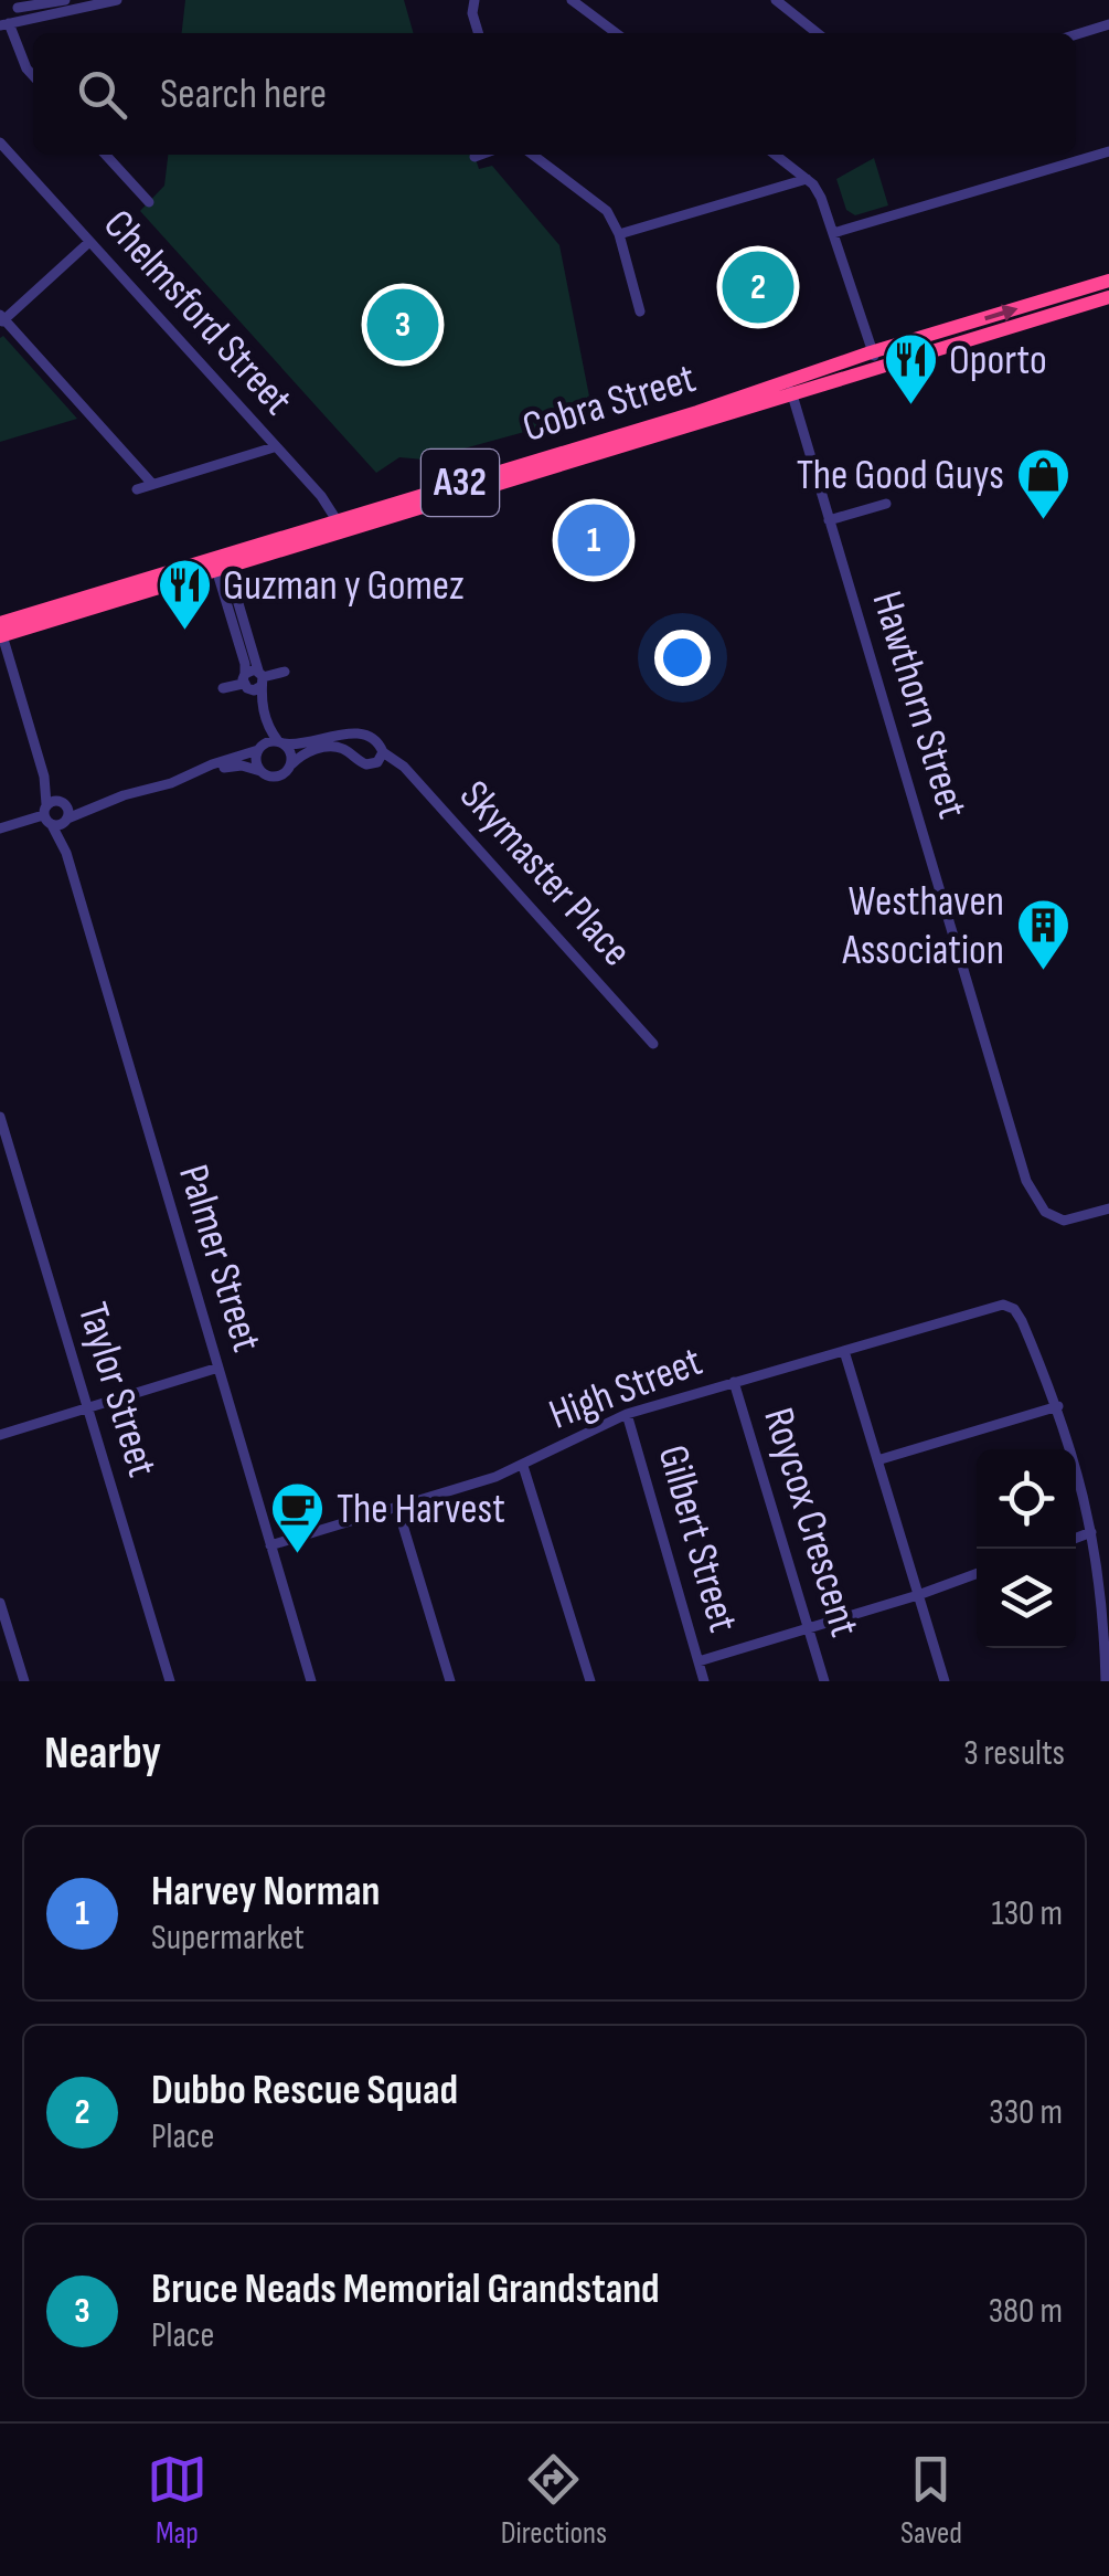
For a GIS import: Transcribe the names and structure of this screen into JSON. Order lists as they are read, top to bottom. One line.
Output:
{"streets":{"highway":["Cobra Street","A32"],"street":["Chelmsford Street","Hawthorn Street","Skymaster Place","Palmer Street","High Street","Taylor Street","Roycox Crescent","Gilbert Street"]},"crossings":[["Chelmsford Street","Cobra Street"],["Cobra Street","Hawthorn Street"],["Cobra Street","Palmer Street"],["Palmer Street","High Street"],["High Street","Roycox Crescent"],["High Street","Gilbert Street"]],"places":{"restaurant":["Oporto","Guzman y Gomez"],"shop":["The Good Guys"],"building":["Westhaven Association"],"cafe":["The Harvest"]},"page":{"search":"Search here","pins":["2","3","1"],"heading":["Nearby","3 results"],"list":[{"mark":"1","name":"Harvey Norman","note":"Supermarket","value":"130 m"},{"mark":"2","name":"Dubbo Rescue Squad","note":"Place","value":"330 m"},{"mark":"3","name":"Bruce Neads Memorial Grandstand","note":"Place","value":"380 m"}],"nav":["Map","Directions","Saved"]}}
